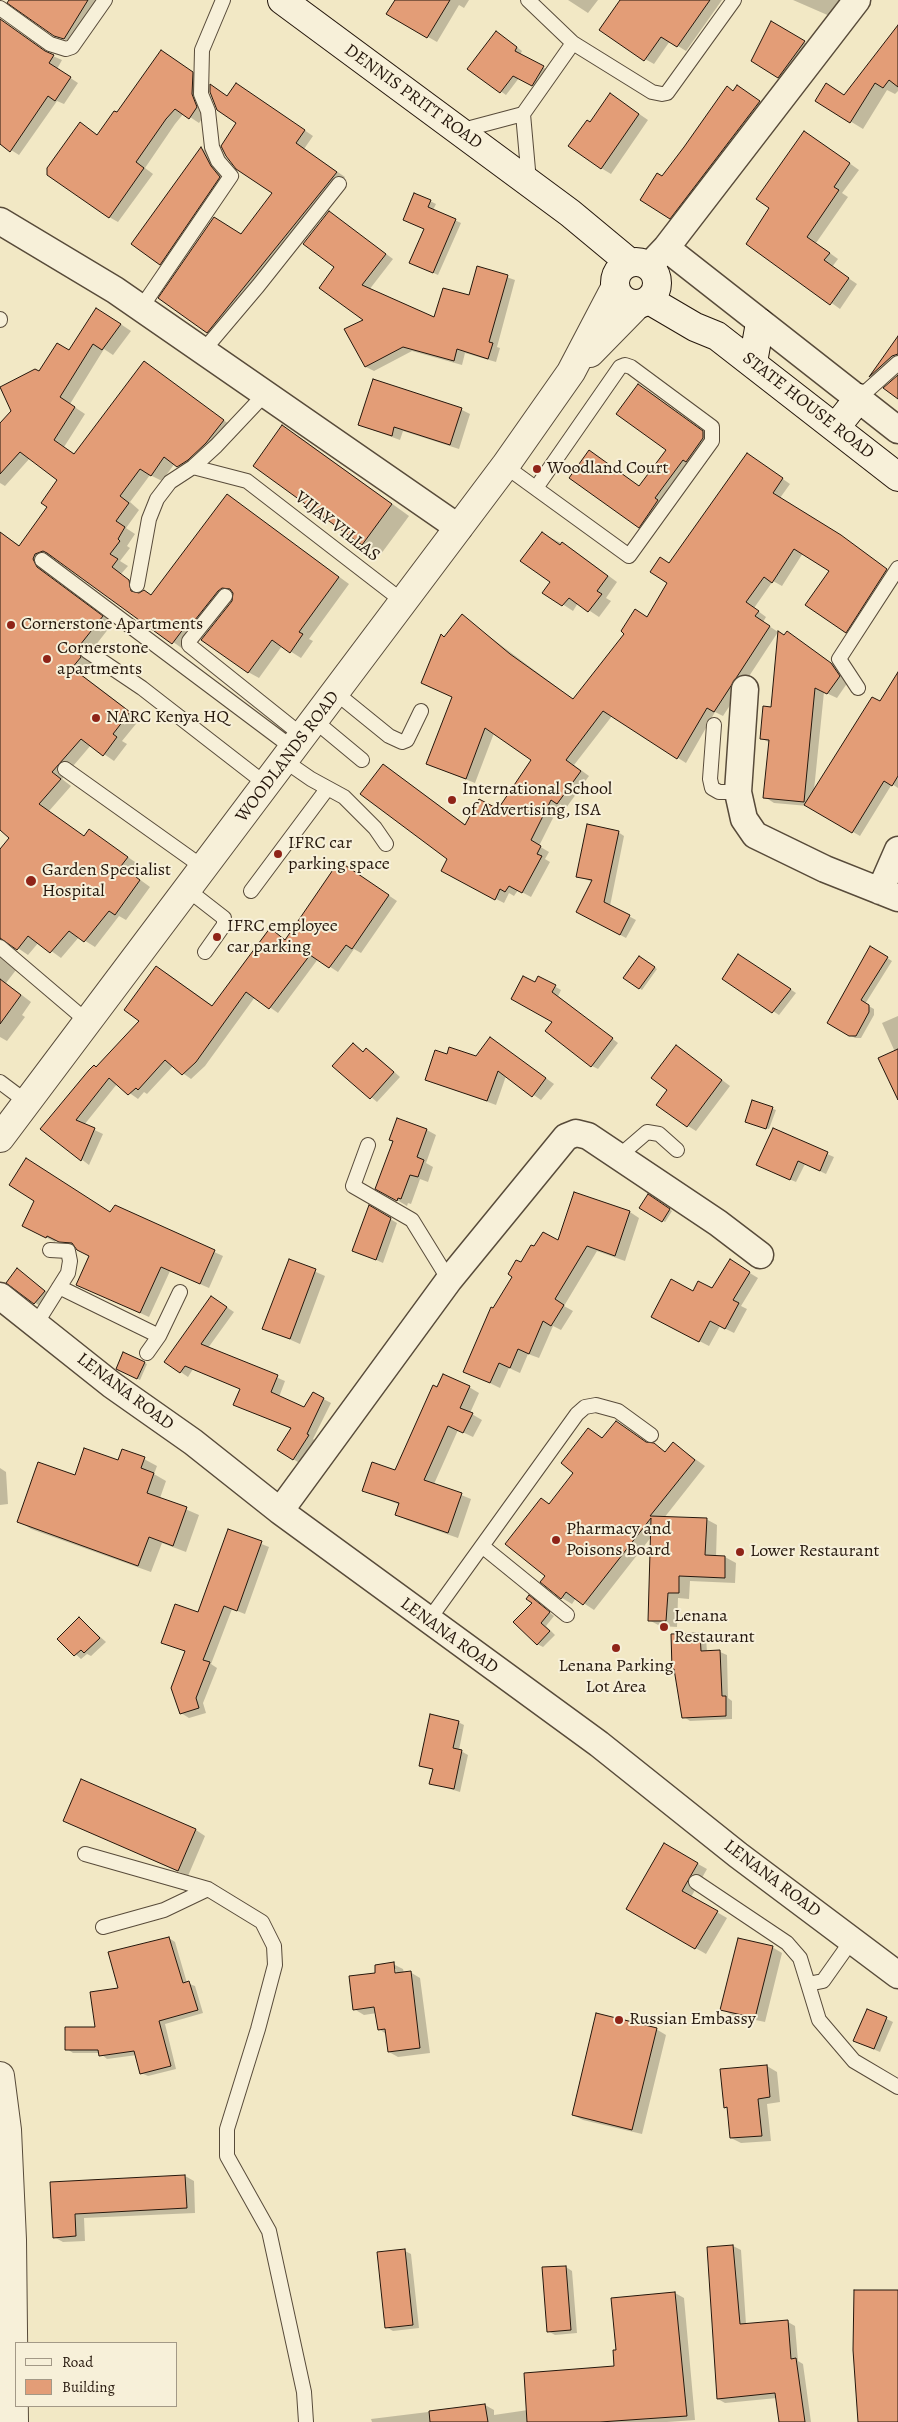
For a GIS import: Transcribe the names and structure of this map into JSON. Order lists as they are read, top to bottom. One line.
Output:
{"streets":{"street":["DENNIS PRITT ROAD","STATE HOUSE ROAD","WOODLANDS ROAD","LENANA ROAD"],"lane":["VIJAY VILLAS"]},"crossings":[["DENNIS PRITT ROAD","STATE HOUSE ROAD"],["DENNIS PRITT ROAD","WOODLANDS ROAD"],["STATE HOUSE ROAD","WOODLANDS ROAD"],["VIJAY VILLAS","WOODLANDS ROAD"]],"places":["Woodland Court","Cornerstone Apartments","Cornerstone apartments","NARC Kenya HQ","International School of Advertising, ISA","IFRC car parking space","Garden Specialist Hospital","IFRC employee car parking","Pharmacy and Poisons Board","Lower Restaurant","Lenana Restaurant","Lenana Parking Lot Area","Russian Embassy"],"legend":["Road","Building"]}
